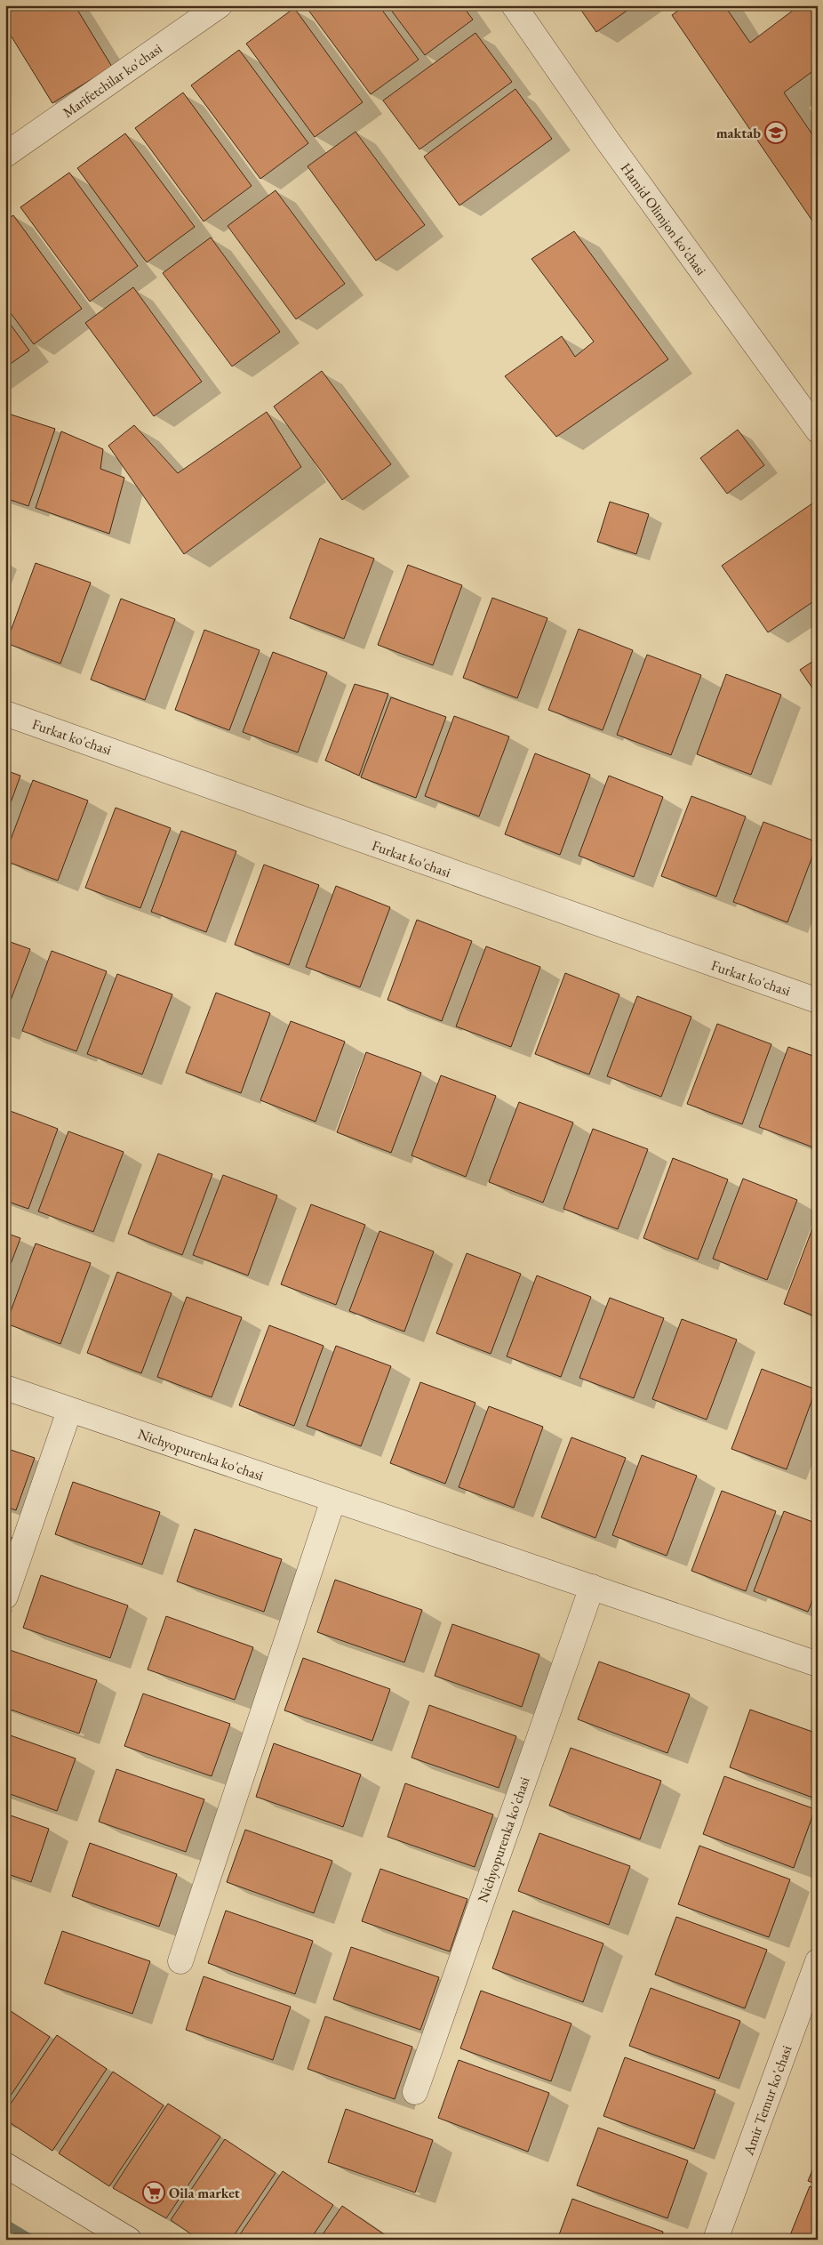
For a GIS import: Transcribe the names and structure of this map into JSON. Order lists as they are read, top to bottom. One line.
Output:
{"streets":{"street":["Marifetchilar ko'chasi","Hamid Olimjon ko'chasi","Furkat ko'chasi","Nichyopurenka ko'chasi","Amir Temur ko'chasi"]},"places":{"school or university":["maktab"],"supermarket":["Oila market"]}}
